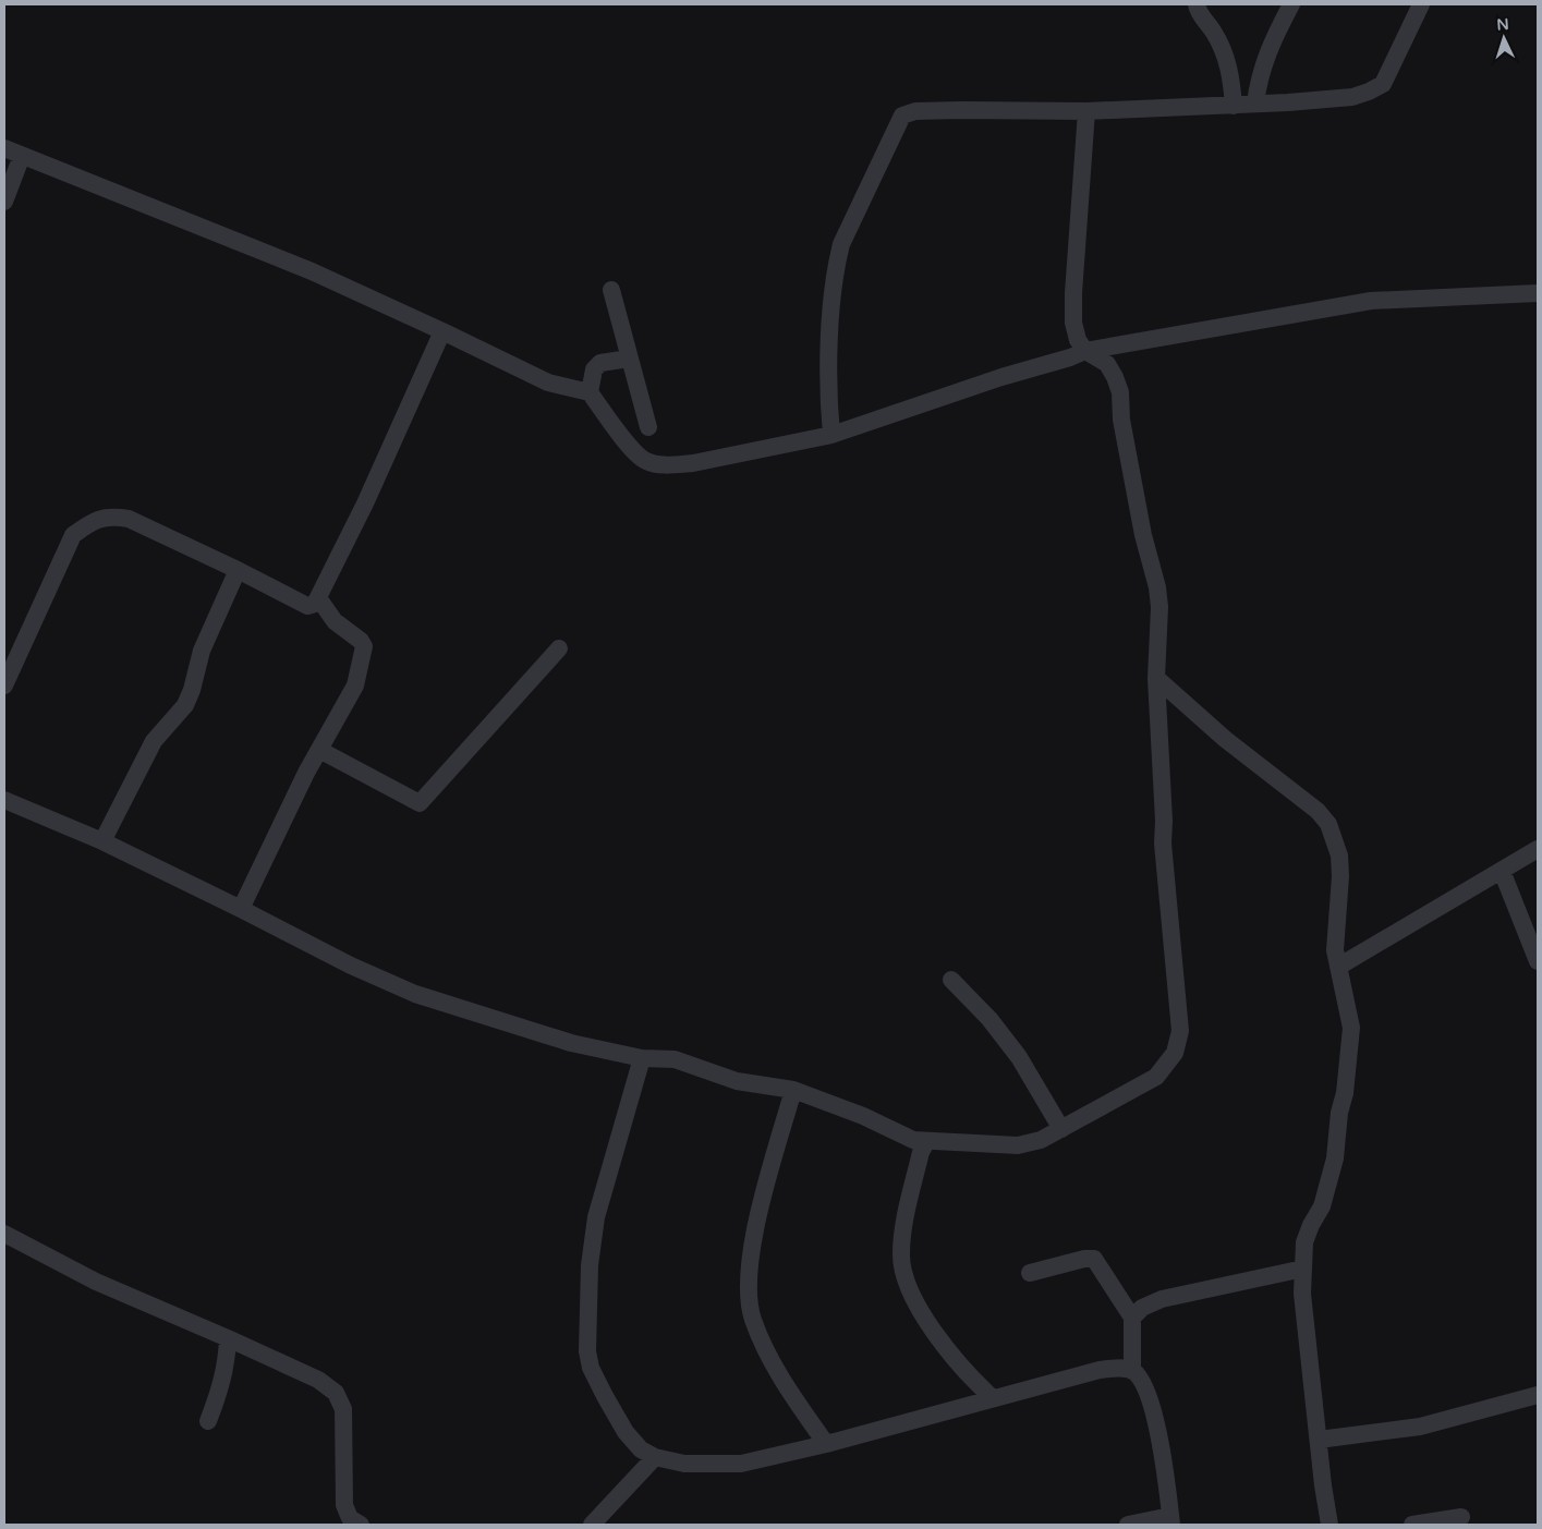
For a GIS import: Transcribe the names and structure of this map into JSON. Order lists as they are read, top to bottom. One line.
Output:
{"north":"top"}
